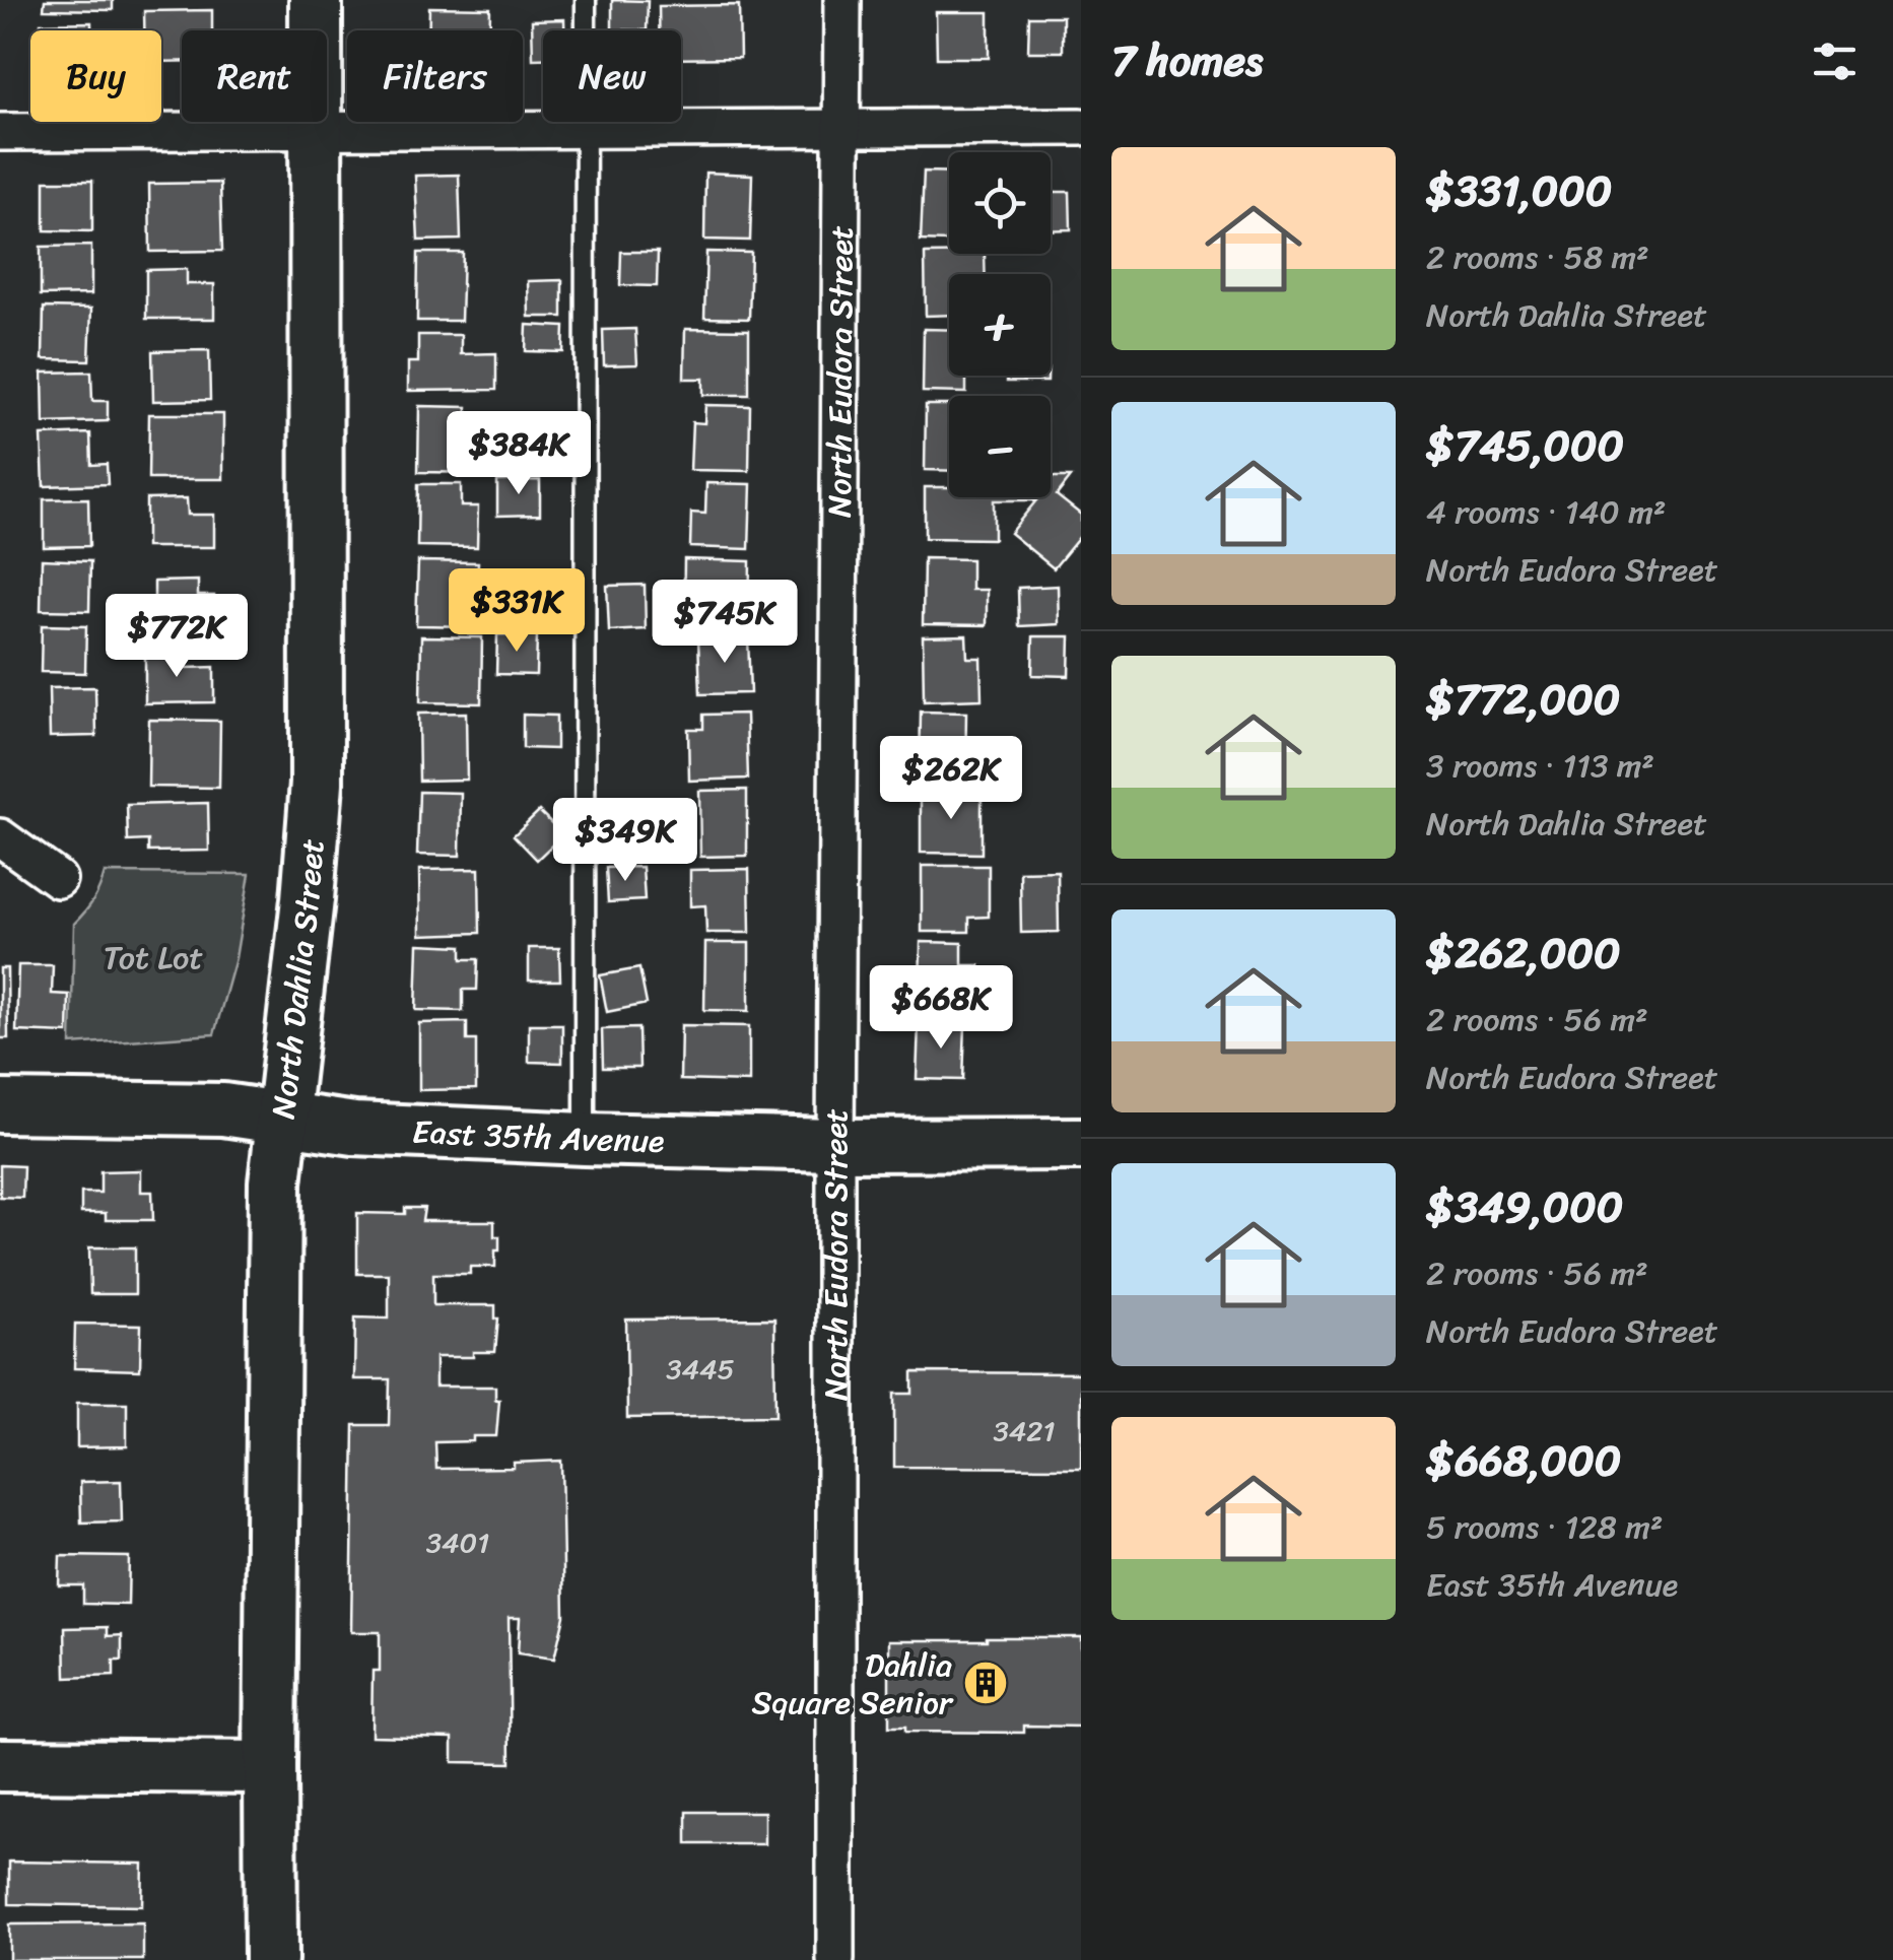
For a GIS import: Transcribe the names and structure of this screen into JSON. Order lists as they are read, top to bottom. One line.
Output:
{"streets":{"street":["North Eudora Street","North Dahlia Street","East 35th Avenue"]},"crossings":[["North Eudora Street","East 35th Avenue"],["North Dahlia Street","East 35th Avenue"]],"parks":["Tot Lot"],"places":{"building":["Dahlia Square Senior"]},"house_numbers":["3445","3421","3401"],"page":{"heading":"7 homes","chip":["Buy","Rent","Filters","New"],"list":[{"name":"$331,000","note":"2 rooms · 58 m² · North Dahlia Street"},{"name":"$745,000","note":"4 rooms · 140 m² · North Eudora Street"},{"name":"$772,000","note":"3 rooms · 113 m² · North Dahlia Street"},{"name":"$262,000","note":"2 rooms · 56 m² · North Eudora Street"},{"name":"$349,000","note":"2 rooms · 56 m² · North Eudora Street"},{"name":"$668,000","note":"5 rooms · 128 m² · East 35th Avenue"}],"map_buttons":["+","−"],"price":["$384K","$331K","$745K","$772K","$262K","$349K","$668K"]}}
